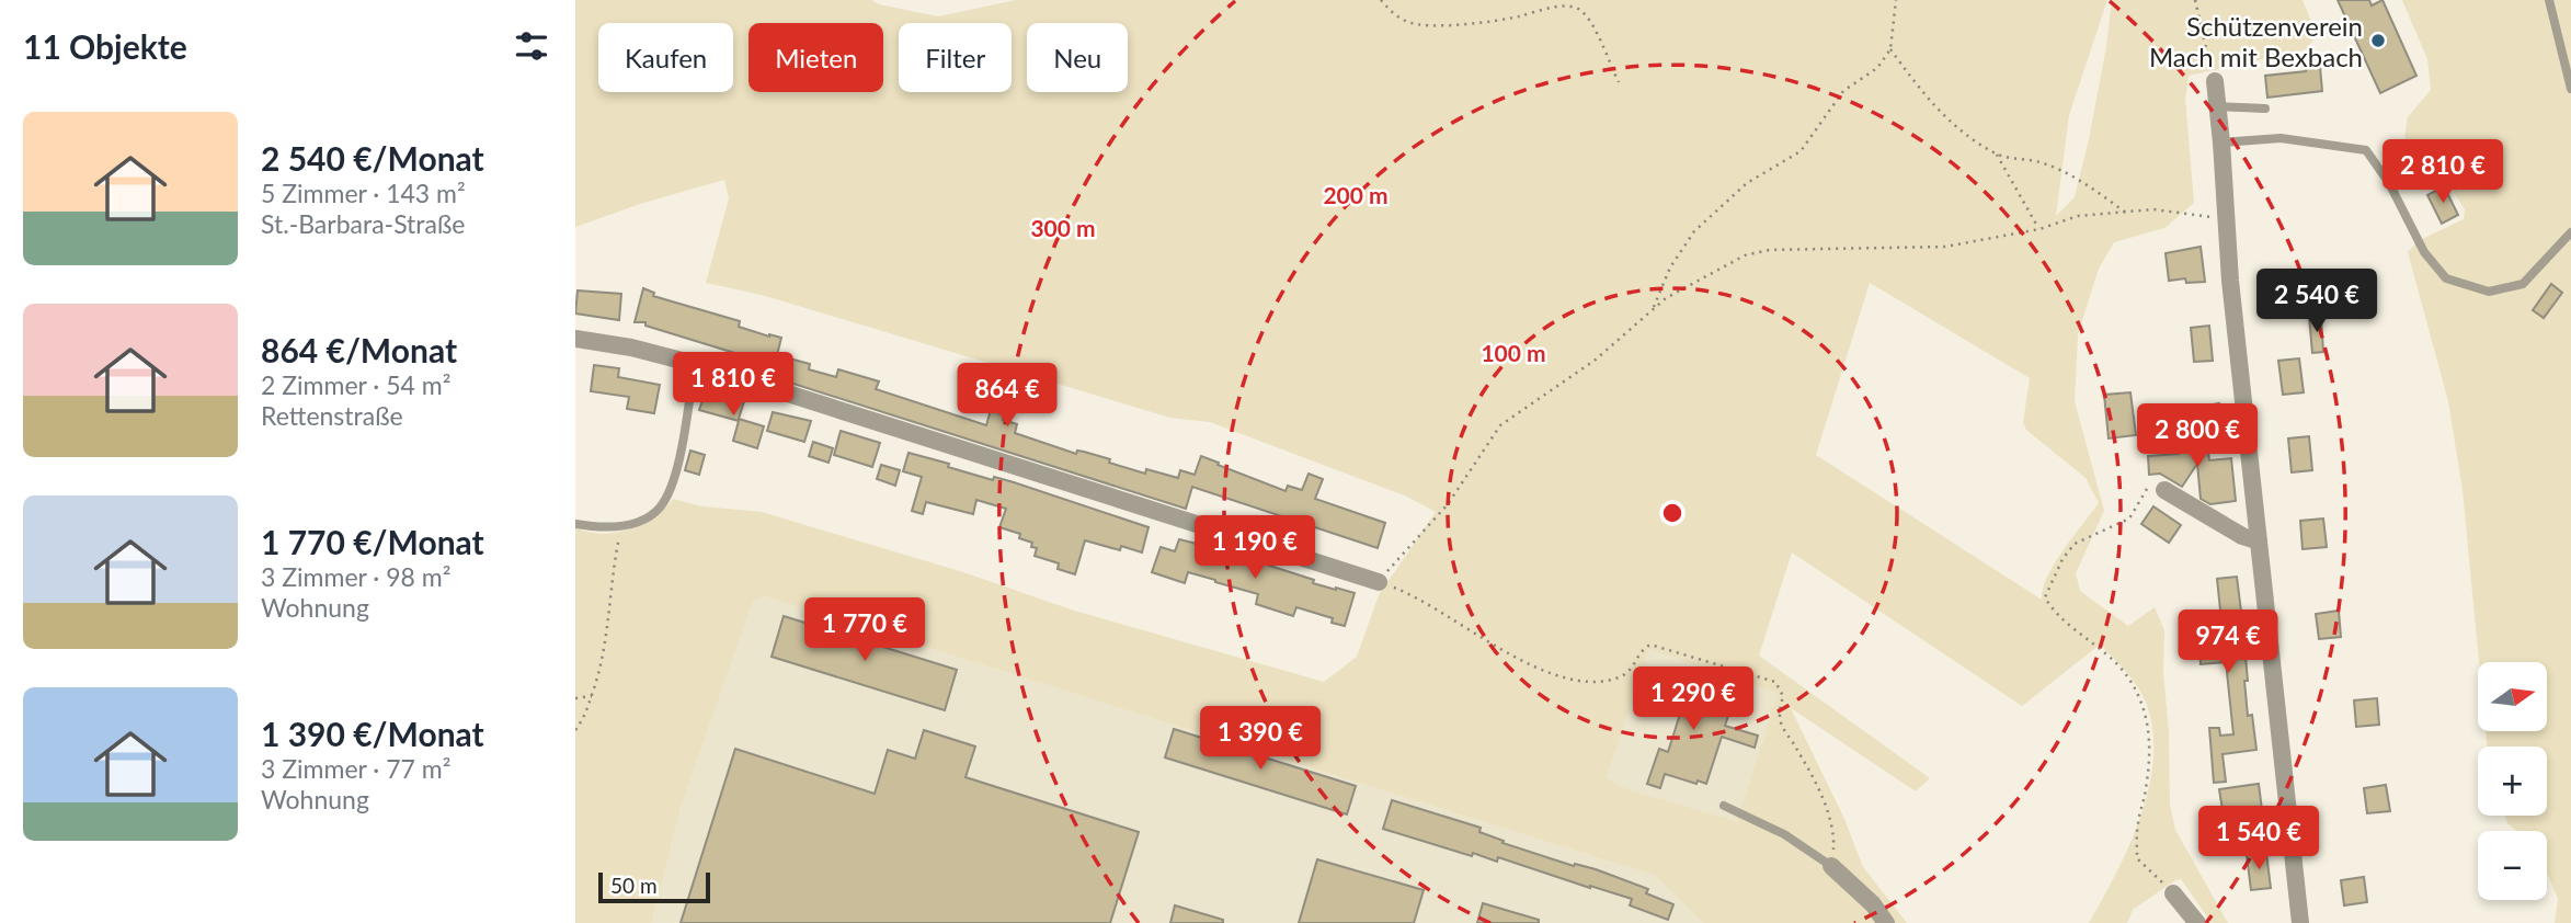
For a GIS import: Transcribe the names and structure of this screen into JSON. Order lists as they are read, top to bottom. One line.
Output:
{"places":["Schützenverein Mach mit Bexbach"],"scale_bar":"50 m","north":"right","page":{"heading":"11 Objekte","chip":["Kaufen","Mieten","Filter","Neu"],"list":[{"name":"2 540 €/Monat","note":"5 Zimmer · 143 m² · St.-Barbara-Straße"},{"name":"864 €/Monat","note":"2 Zimmer · 54 m² · Rettenstraße"},{"name":"1 770 €/Monat","note":"3 Zimmer · 98 m² · Wohnung"},{"name":"1 390 €/Monat","note":"3 Zimmer · 77 m² · Wohnung"}],"price":["2 810 €","2 540 €","1 810 €","864 €","2 800 €","1 190 €","1 770 €","974 €","1 290 €","1 390 €","1 540 €"],"map_buttons":["+","−"],"scale":"50 m"},"rings":["200 m","300 m","100 m"]}
